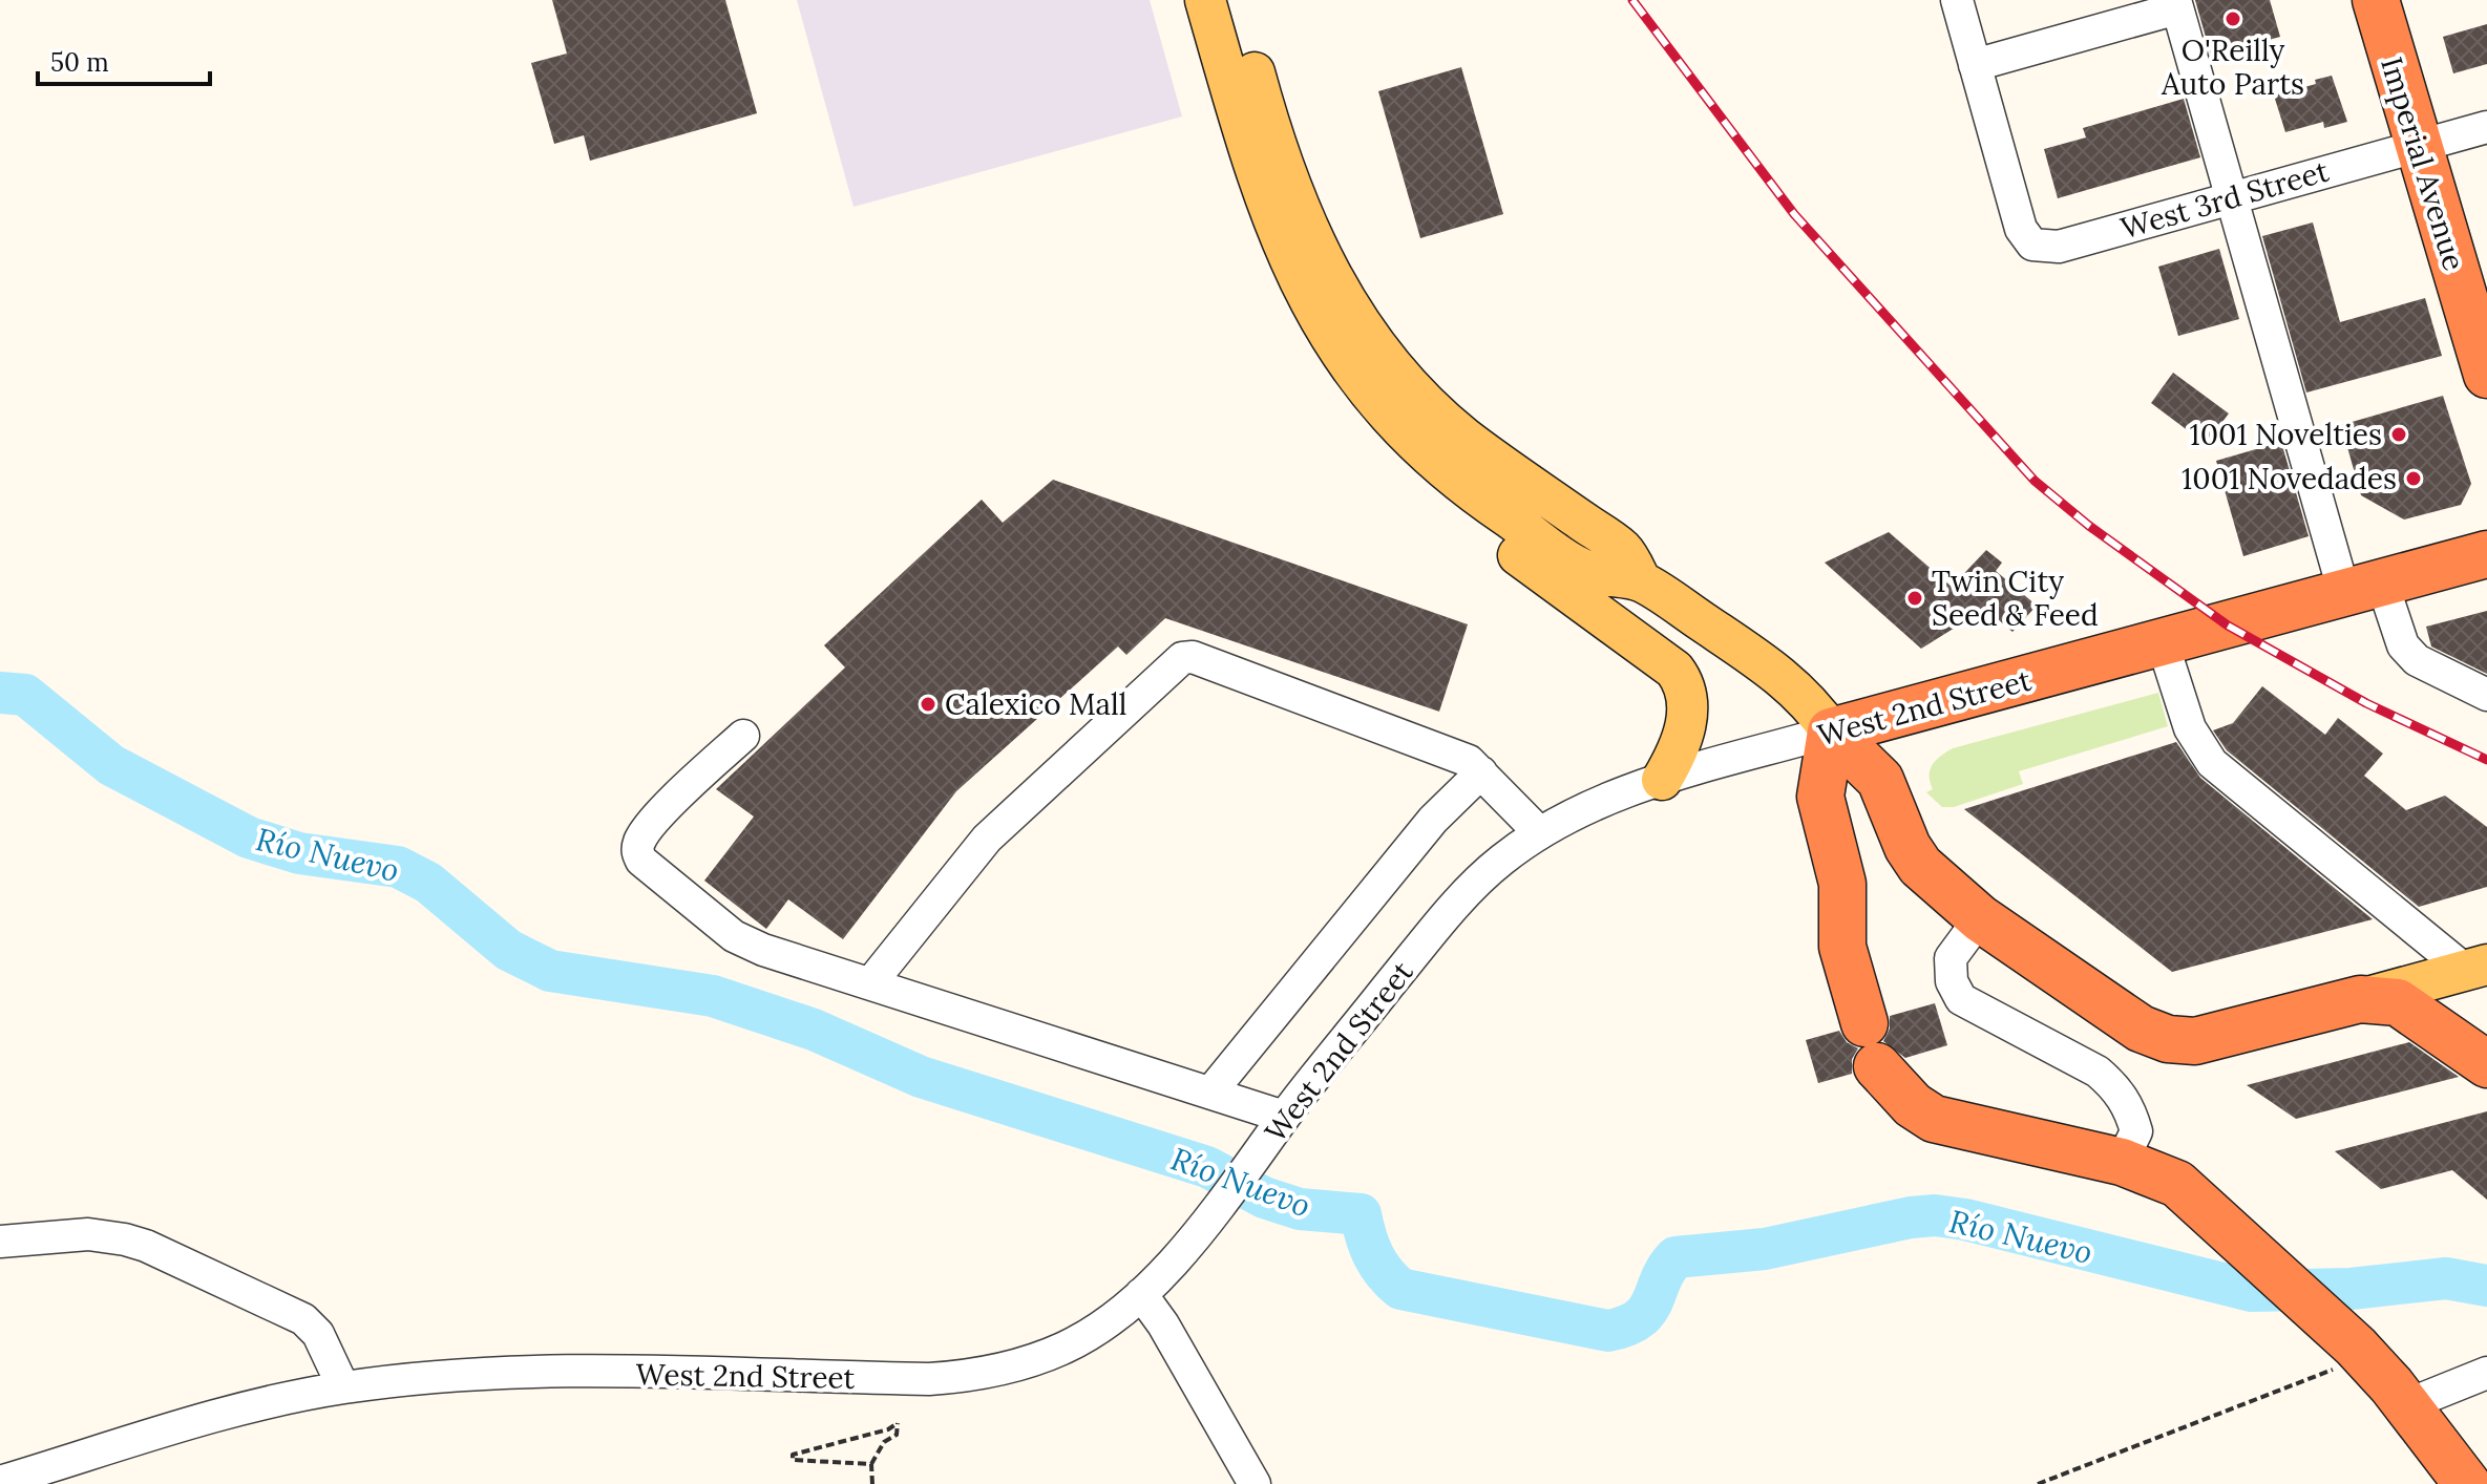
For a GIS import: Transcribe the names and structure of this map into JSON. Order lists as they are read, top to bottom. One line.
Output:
{"streets":{"highway":["Imperial Avenue","West 2nd Street"],"street":["West 3rd Street"]},"crossings":[["Imperial Avenue","West 3rd Street"]],"water":["Río Nuevo"],"places":["O'Reilly Auto Parts","1001 Novelties","1001 Novedades","Twin City Seed & Feed","Calexico Mall"],"scale_bar":"50 m"}
